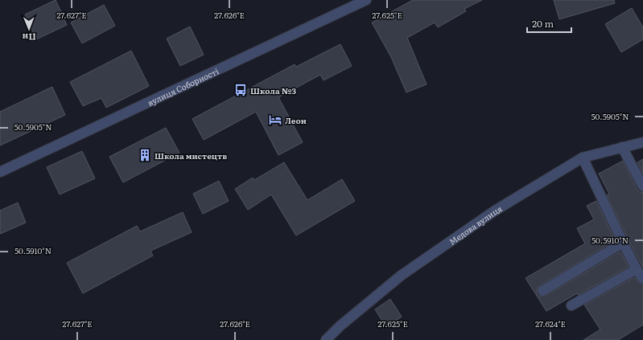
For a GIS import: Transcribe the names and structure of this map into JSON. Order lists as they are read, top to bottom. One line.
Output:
{"streets":{"street":["вулиця Соборності","Медова вулиця"]},"places":{"bus stop":["Школа №3"],"hotel":["Леон"],"building":["Школа мистецтв"]},"scale_bar":"20 m","north":"bottom","coordinates":["27.627°E","27.626°E","27.625°E","50.5905°N","50.5910°N","27.624°E"]}
